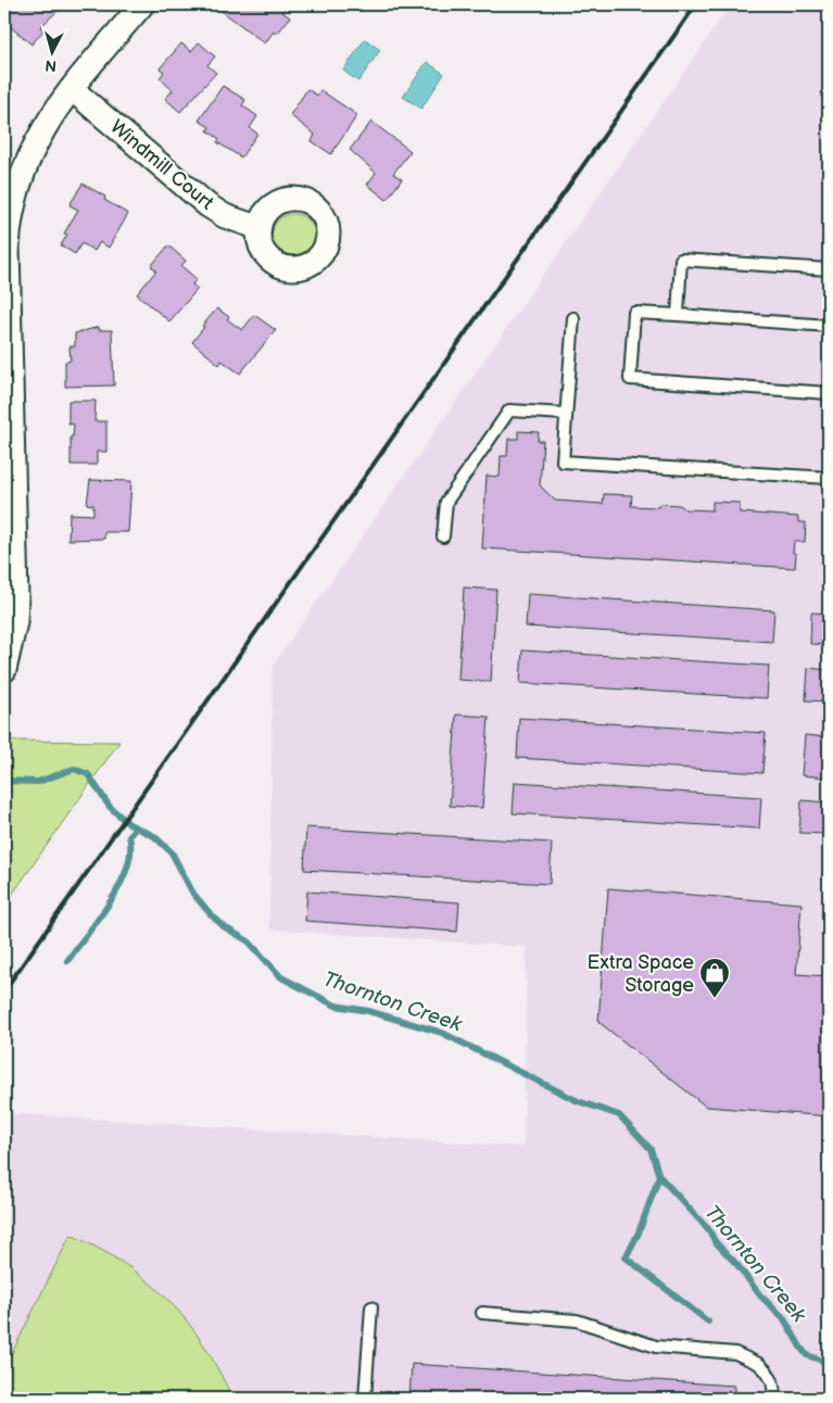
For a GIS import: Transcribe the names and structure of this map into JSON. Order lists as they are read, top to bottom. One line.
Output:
{"streets":{"street":["Windmill Court"]},"water":["Thornton Creek"],"places":{"shop":["Extra Space Storage"]},"north":"bottom"}
